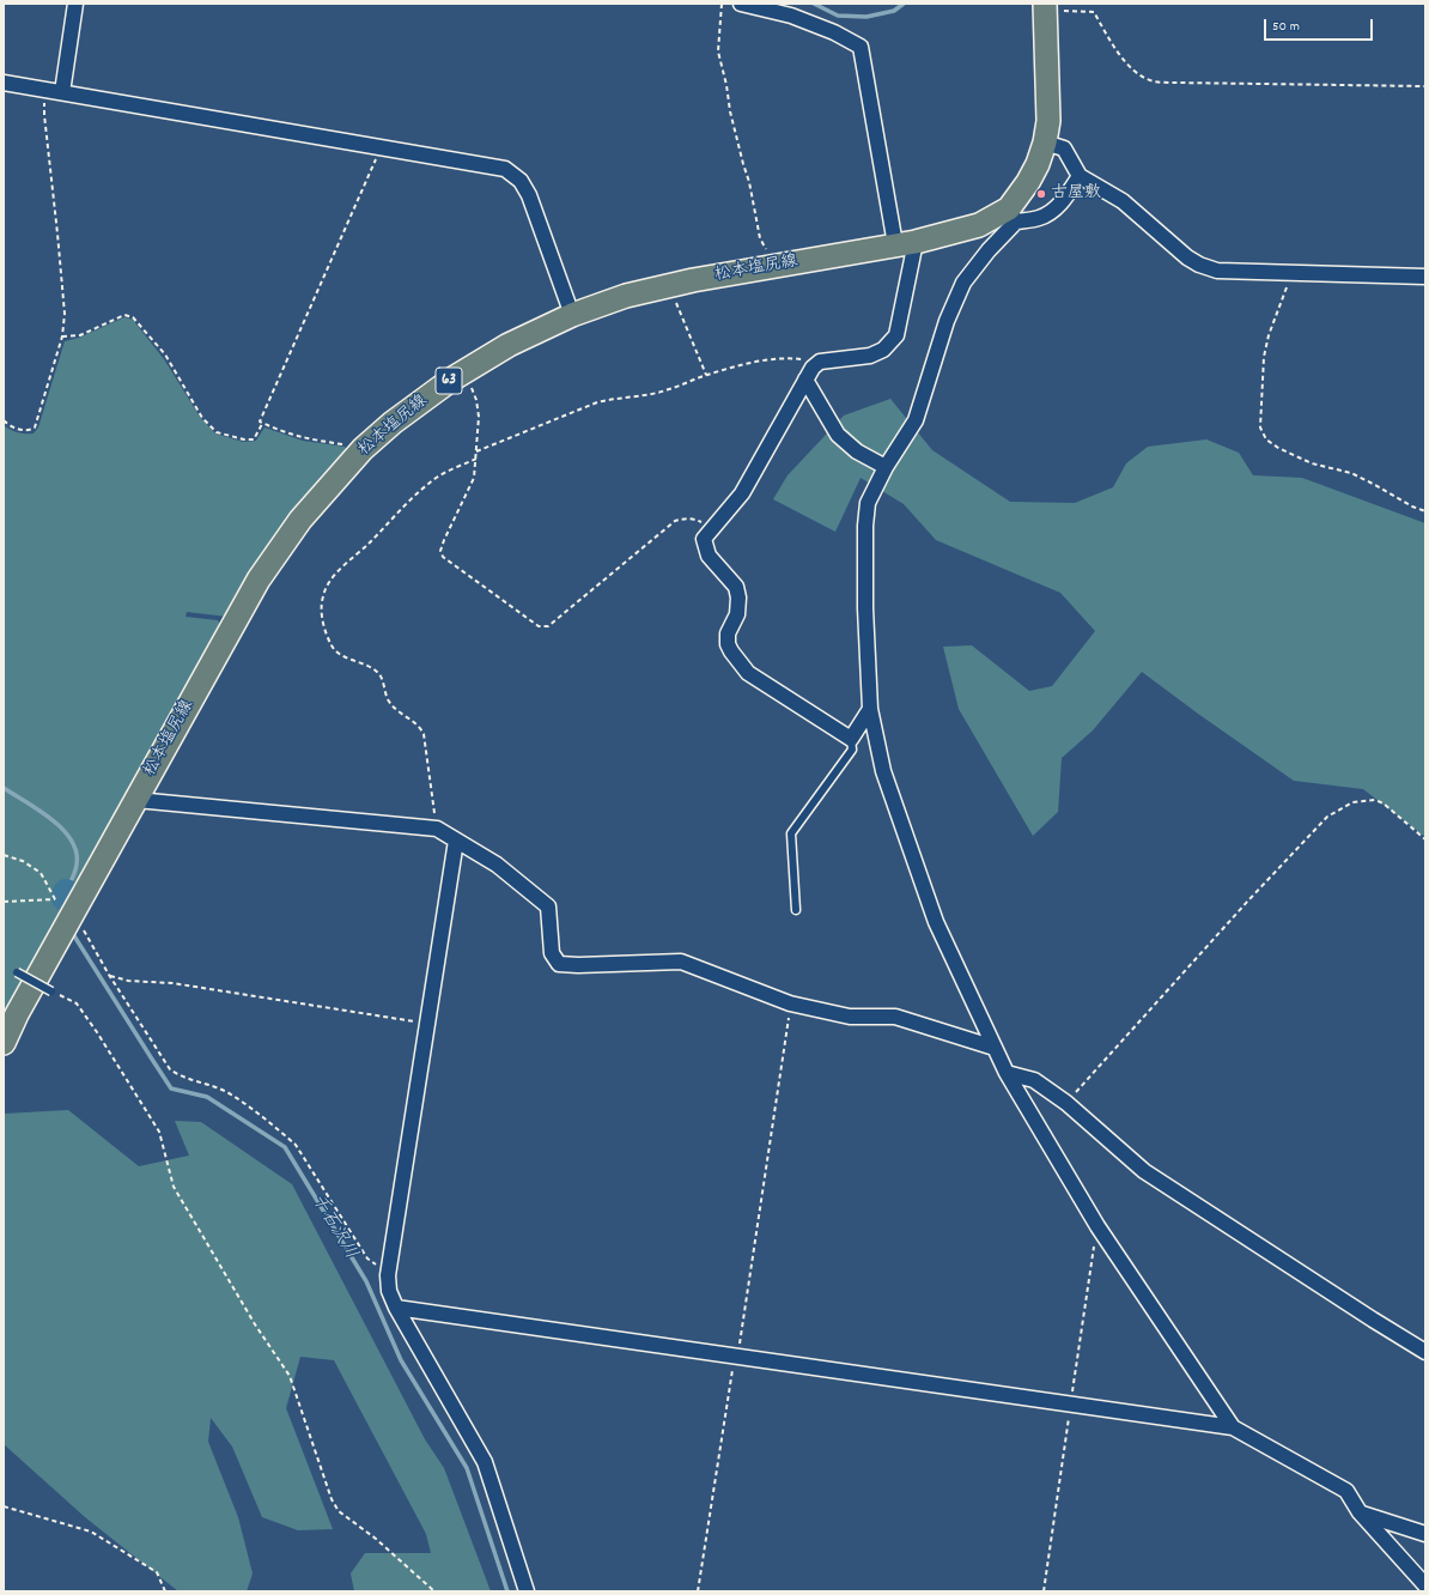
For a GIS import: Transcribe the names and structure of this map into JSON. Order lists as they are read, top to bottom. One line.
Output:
{"streets":{"main road":["松本塩尻線","63"]},"water":["千石沢川"],"places":["古屋敷"],"scale_bar":"50 m"}
